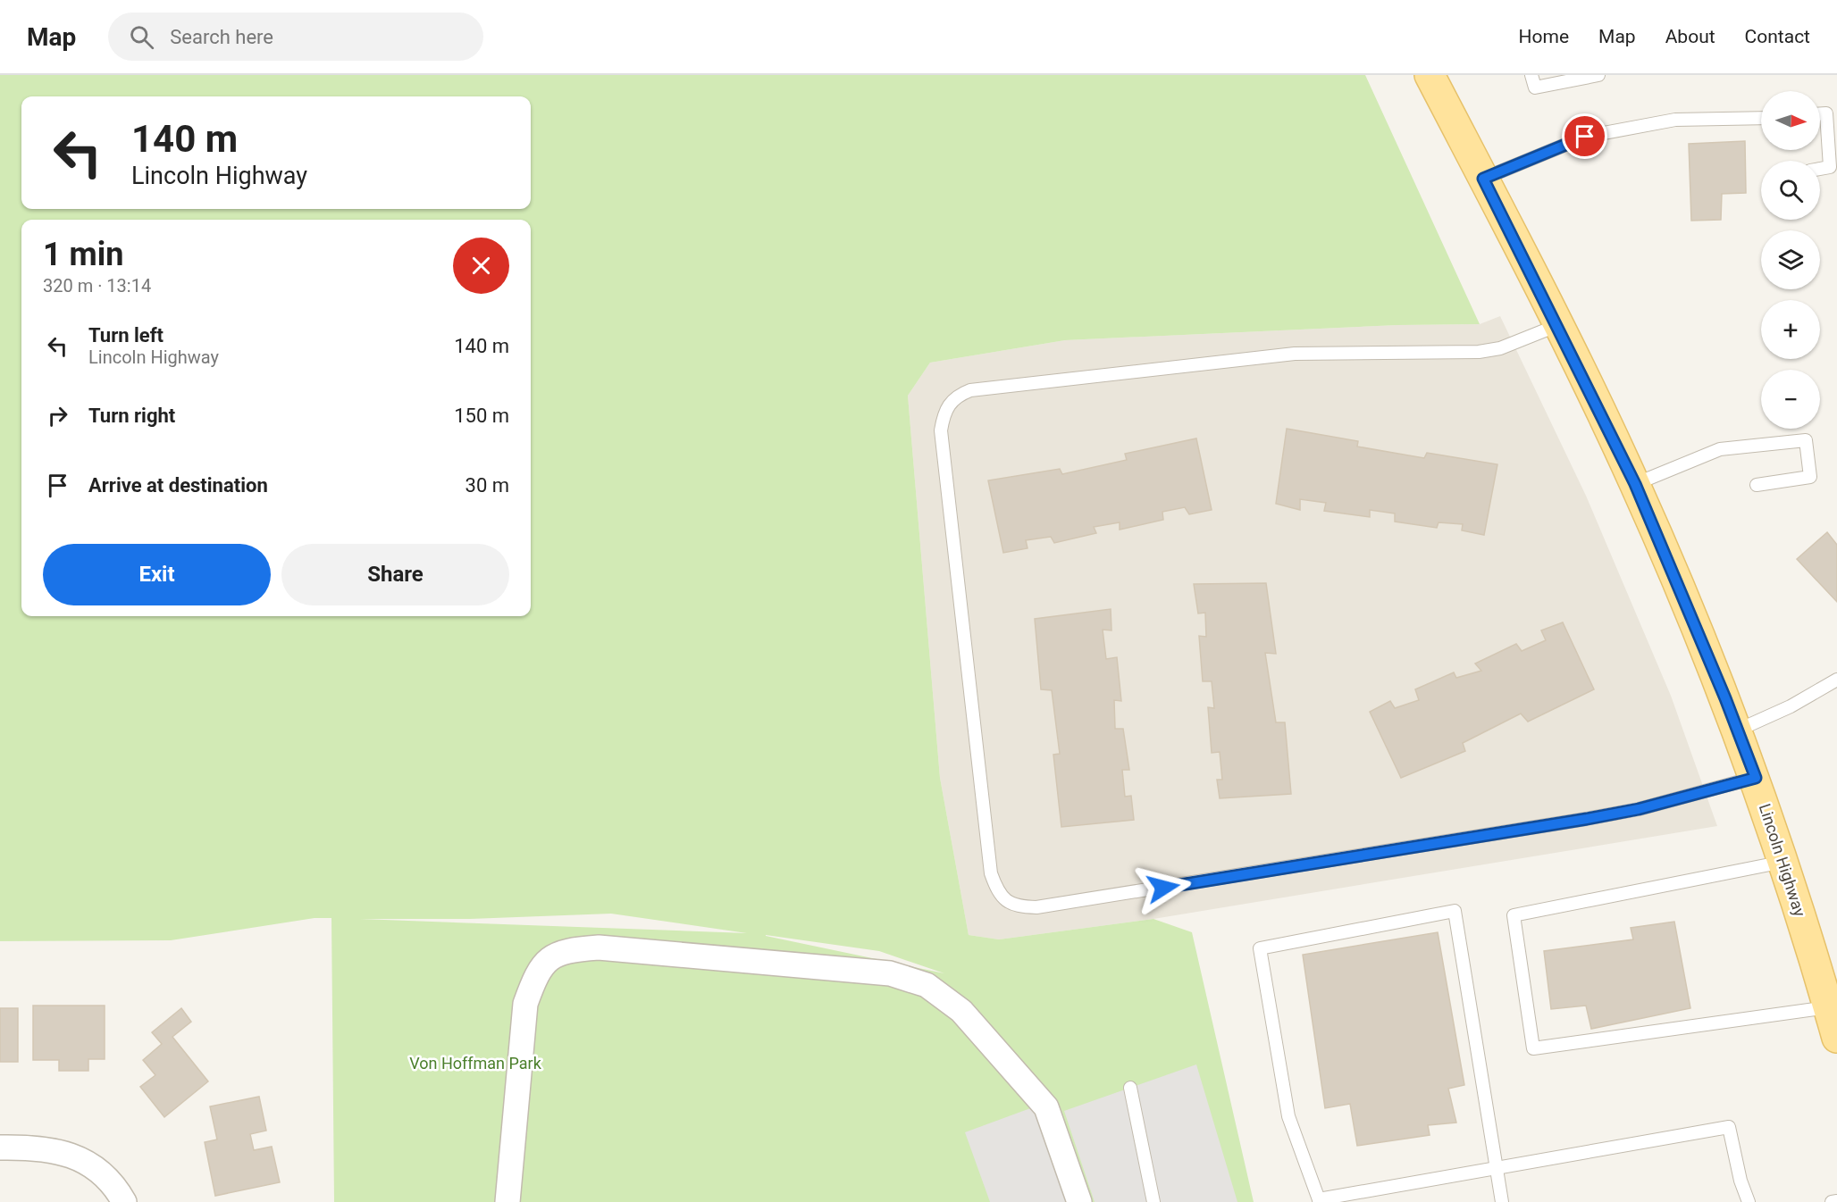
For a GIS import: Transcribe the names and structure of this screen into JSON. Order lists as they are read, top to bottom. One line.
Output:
{"streets":{"main road":["Lincoln Highway"]},"parks":["Von Hoffman Park"],"north":"right","page":{"header":"Map","search":"Search here","nav":["Home","Map","About","Contact"],"map_buttons":["+","−"],"turn":["140 m","Lincoln Highway"],"heading":["1 min","320 m · 13:14"],"list":[{"name":"Turn left","note":"Lincoln Highway","value":"140 m"},{"name":"Turn right","value":"150 m"},{"name":"Arrive at destination","value":"30 m"}],"buttons":["Exit","Share"]}}
